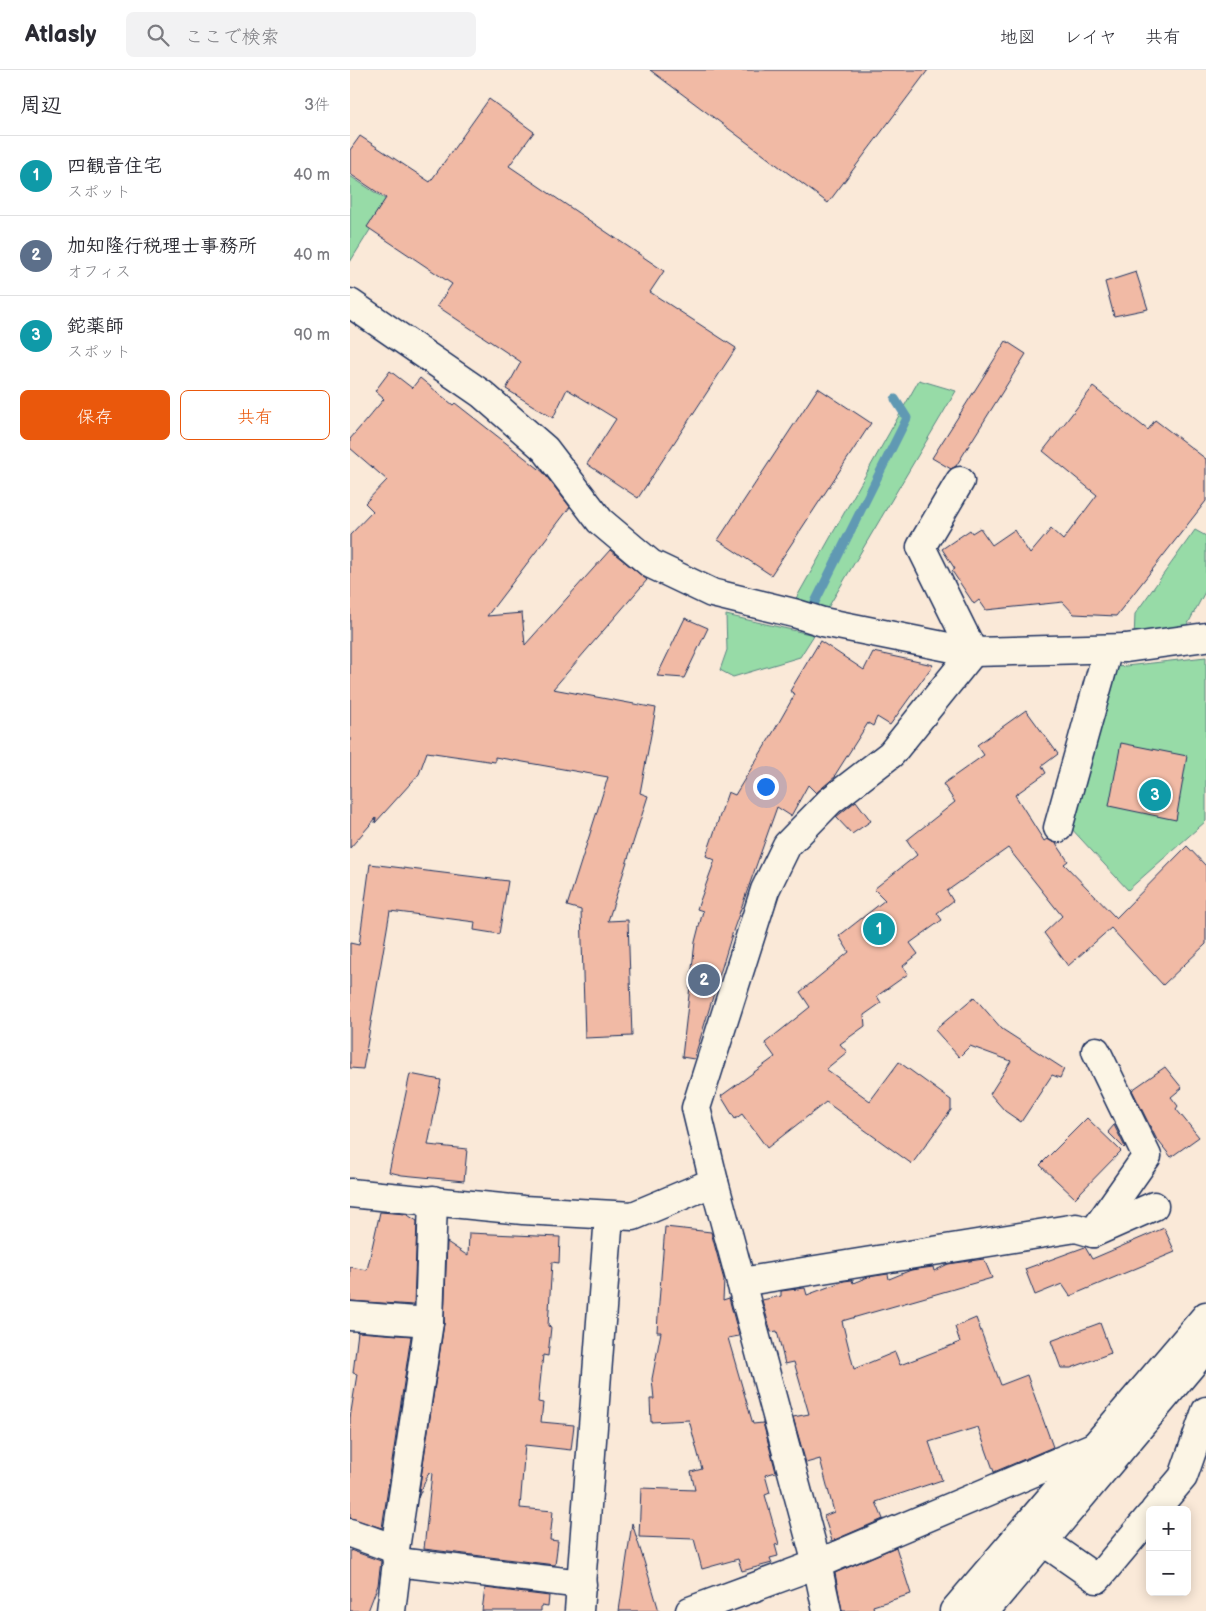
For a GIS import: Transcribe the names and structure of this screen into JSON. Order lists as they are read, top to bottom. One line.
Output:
{"page":{"header":"Atlasly","search":"ここで検索","nav":["地図","レイヤ","共有"],"heading":["周辺","3件"],"list":[{"mark":"1","name":"四観音住宅","note":"スポット","value":"40 m"},{"mark":"2","name":"加知隆行税理士事務所","note":"オフィス","value":"40 m"},{"mark":"3","name":"鉈薬師","note":"スポット","value":"90 m"}],"buttons":["保存","共有"],"pins":["3","1","2"],"map_buttons":["+","−"]}}
